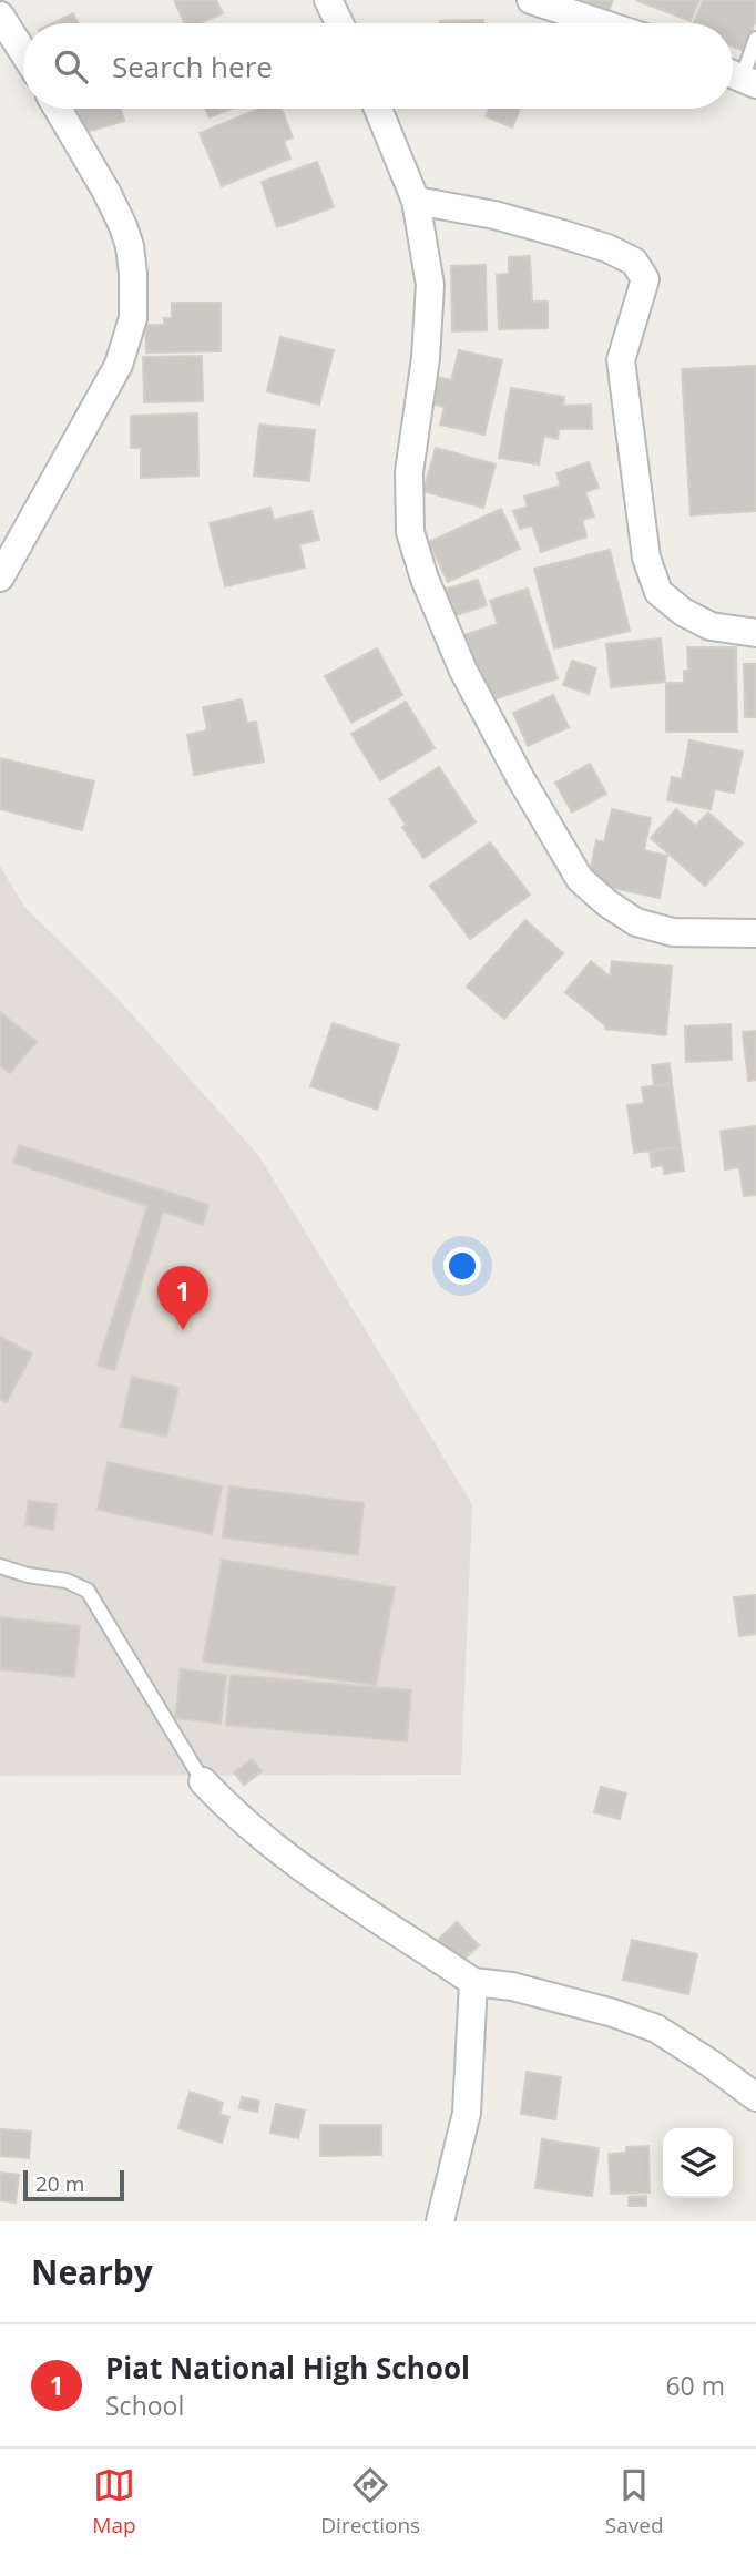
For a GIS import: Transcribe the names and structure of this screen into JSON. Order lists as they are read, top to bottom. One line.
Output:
{"scale_bar":"20 m","page":{"search":"Search here","pins":"1","scale":"20 m","heading":"Nearby","list":[{"mark":"1","name":"Piat National High School","note":"School","value":"60 m"}],"nav":["Map","Directions","Saved"]}}
